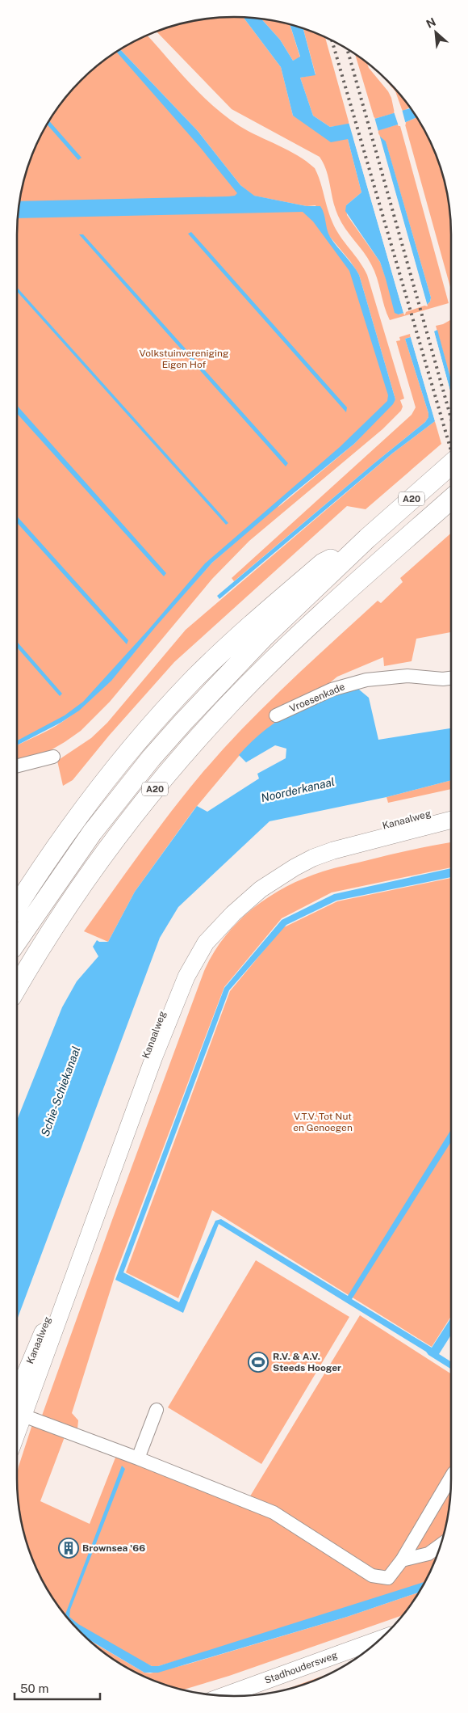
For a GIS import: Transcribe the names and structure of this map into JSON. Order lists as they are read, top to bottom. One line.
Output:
{"streets":{"highway":["A20"],"main road":["Kanaalweg","Stadhoudersweg"],"street":["Vroesenkade"]},"water":["Noorderkanaal","Schie-Schiekanaal"],"parks":["Volkstuinvereniging Eigen Hof","V.T.V. Tot Nut en Genoegen"],"places":{"sports":["R.V. & A.V. Steeds Hooger"],"building":["Brownsea '66"]},"scale_bar":"50 m","north":"top left"}
